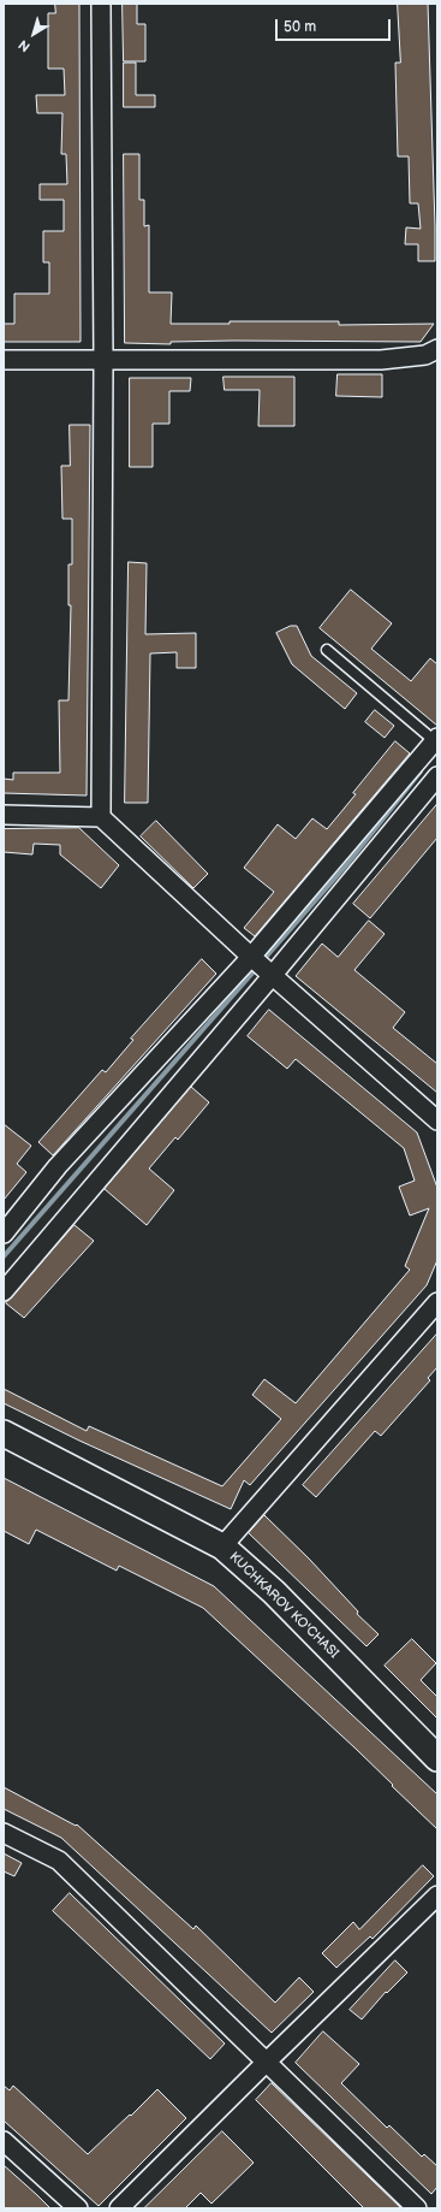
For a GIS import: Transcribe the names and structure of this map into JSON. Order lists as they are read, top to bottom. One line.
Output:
{"streets":{"main road":["KUCHKAROV KO'CHASI"]},"scale_bar":"50 m","north":"bottom left"}
